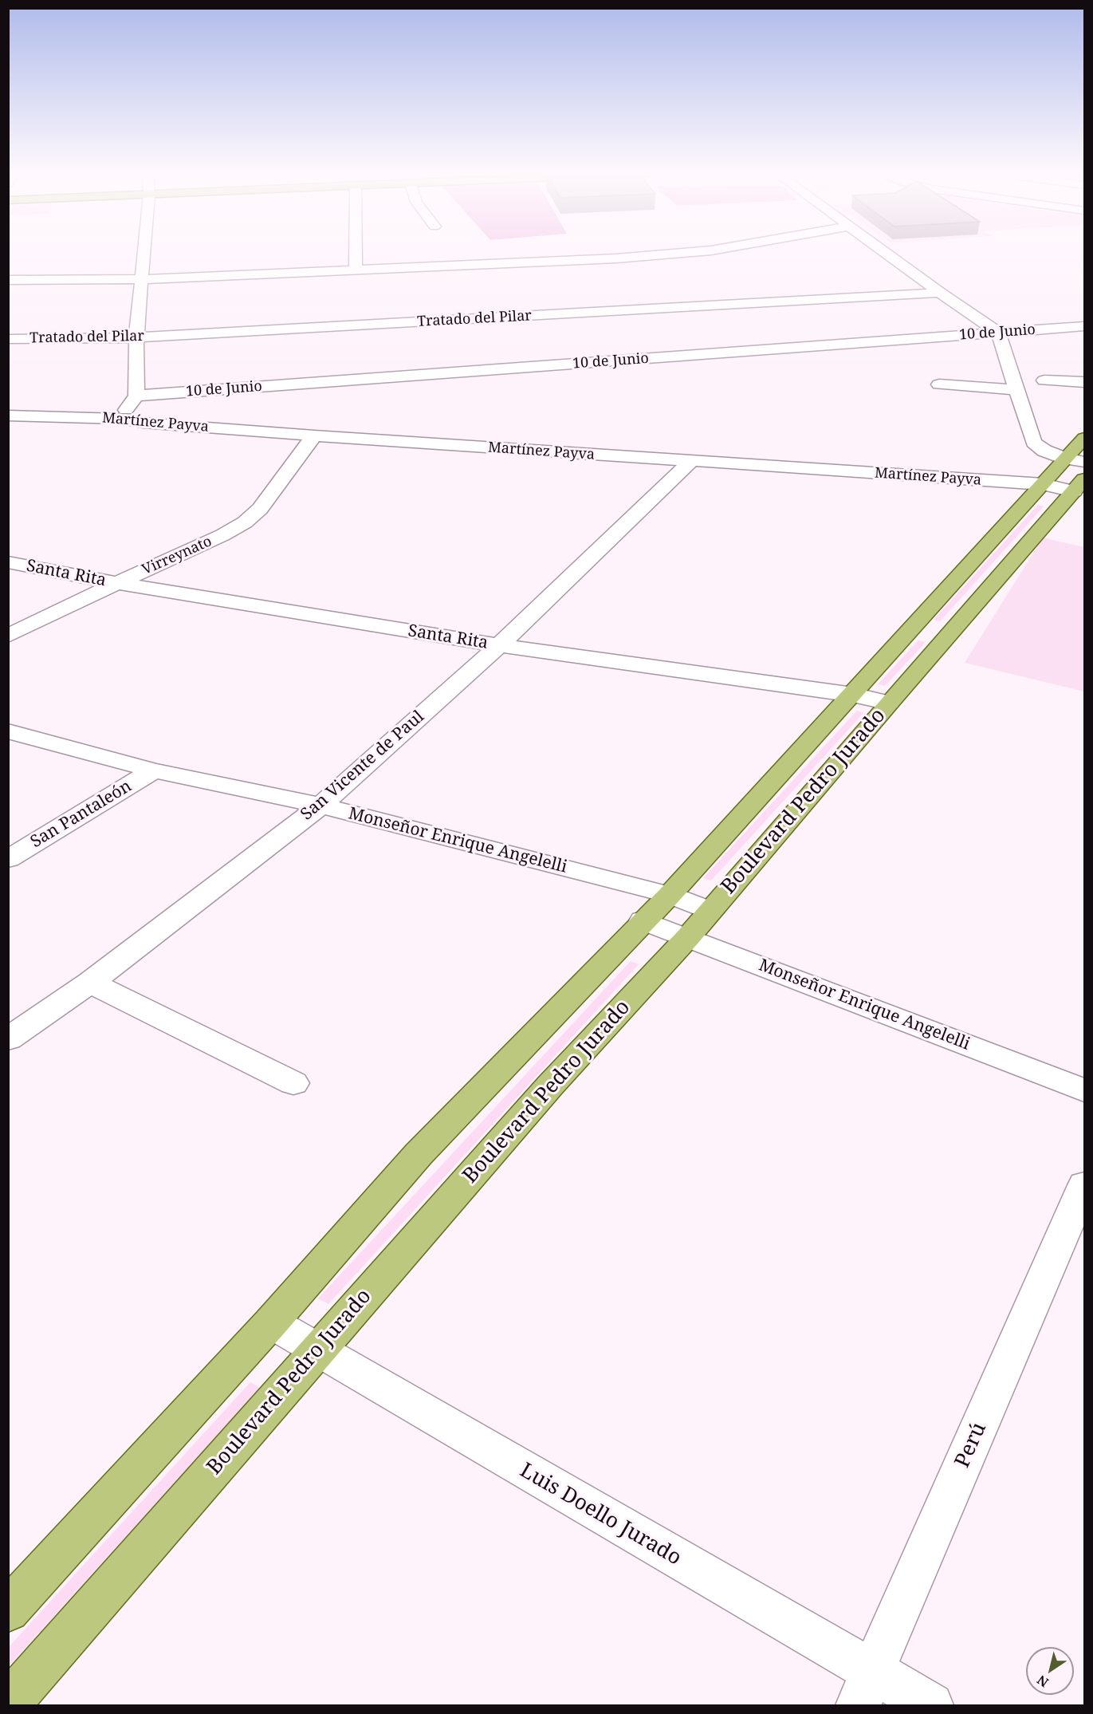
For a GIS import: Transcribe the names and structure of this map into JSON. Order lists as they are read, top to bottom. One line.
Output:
{"streets":{"main road":["Boulevard Pedro Jurado"],"street":["Tratado del Pilar","10 de Junio","Martínez Payva","Virreynato","Santa Rita","San Vicente de Paul","San Pantaleón","Monseñor Enrique Angelelli","Perú","Luis Doello Jurado"]},"crossings":[["Martínez Payva","Virreynato"],["Martínez Payva","San Vicente de Paul"],["Martínez Payva","Boulevard Pedro Jurado"],["Virreynato","Santa Rita"],["Santa Rita","San Vicente de Paul"],["Santa Rita","Boulevard Pedro Jurado"],["San Vicente de Paul","Monseñor Enrique Angelelli"],["Boulevard Pedro Jurado","Monseñor Enrique Angelelli"],["Boulevard Pedro Jurado","Luis Doello Jurado"],["San Pantaleón","Monseñor Enrique Angelelli"],["Perú","Luis Doello Jurado"]],"north":"bottom left"}
